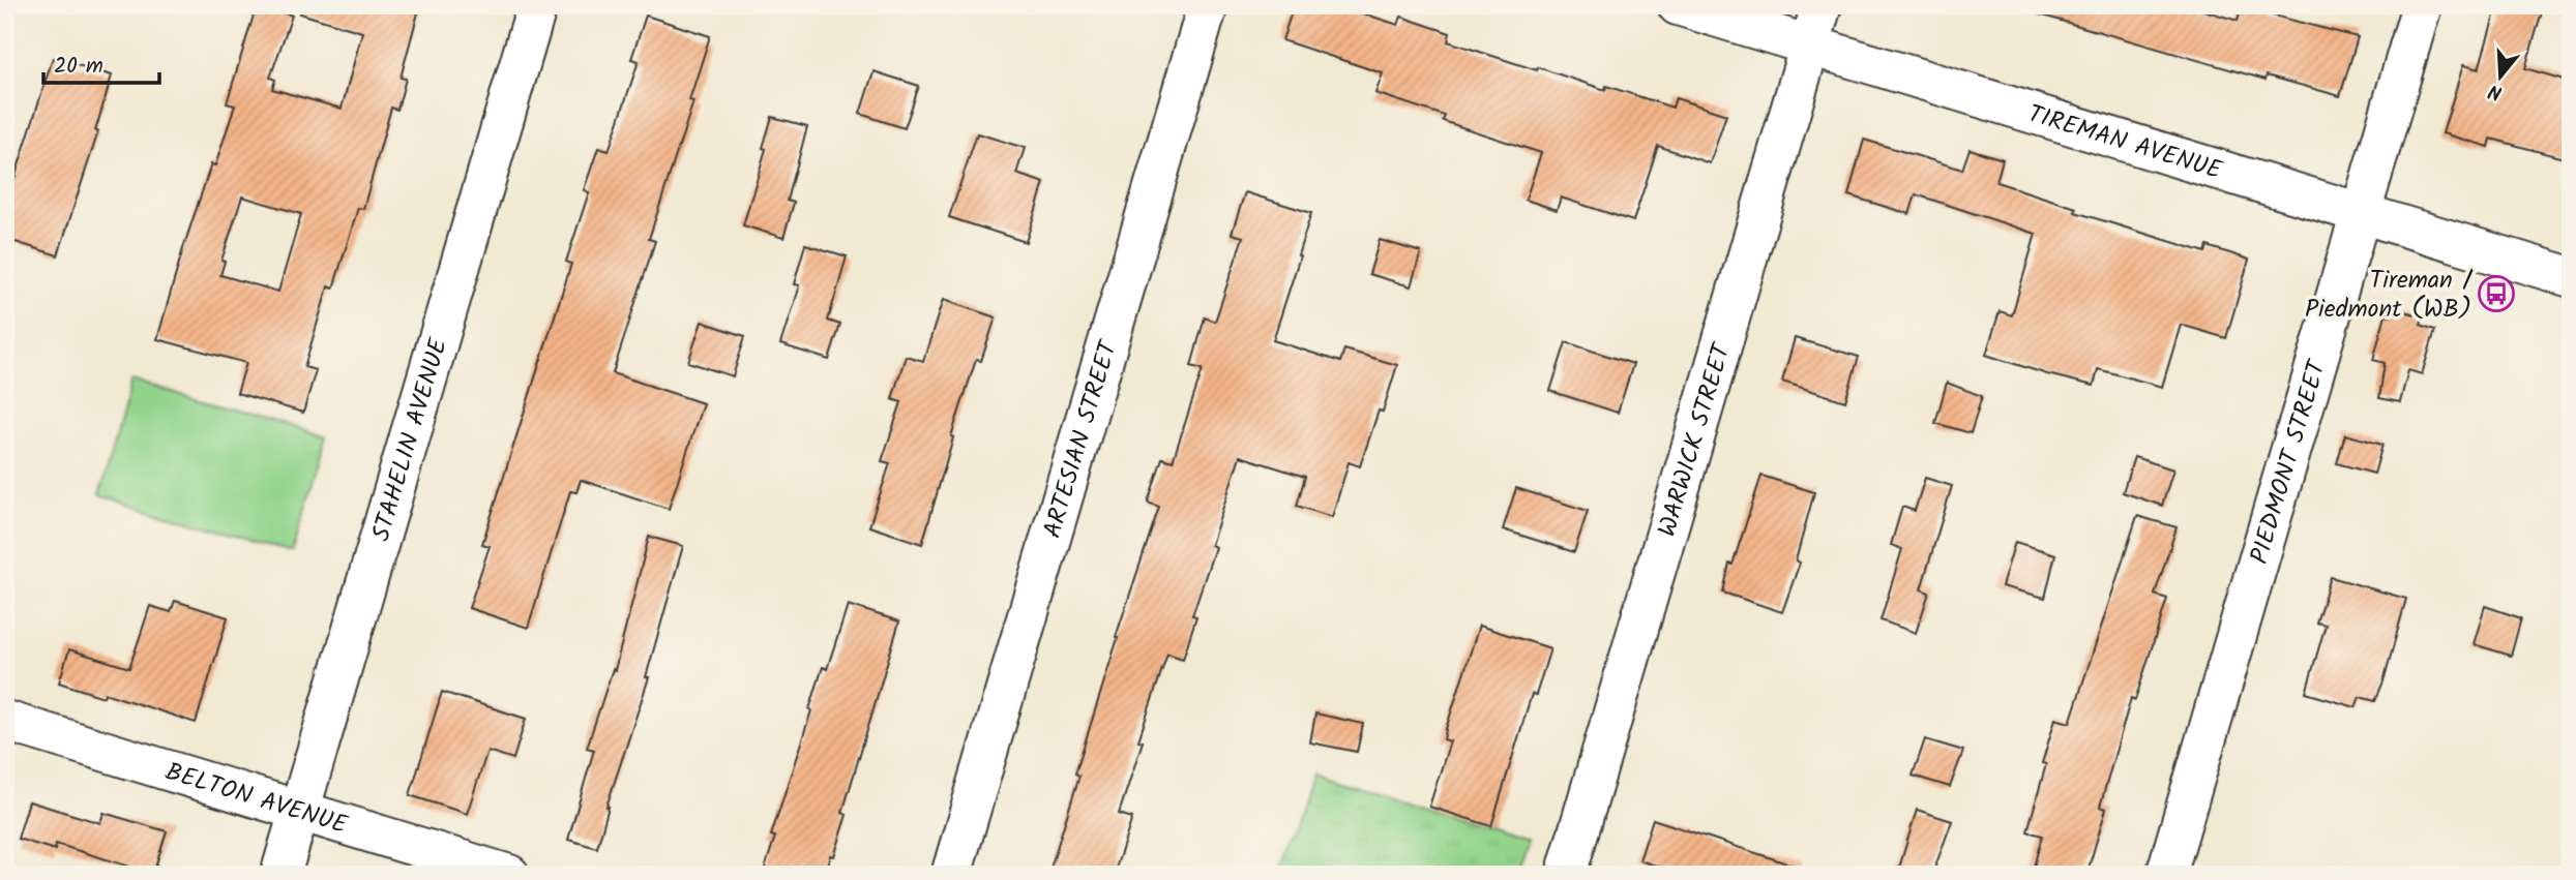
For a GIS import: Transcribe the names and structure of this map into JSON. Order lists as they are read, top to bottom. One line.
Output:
{"streets":{"street":["TIREMAN AVENUE","ARTESIAN STREET","STAHELIN AVENUE","WARWICK STREET","PIEDMONT STREET","BELTON AVENUE"]},"crossings":[["TIREMAN AVENUE","WARWICK STREET"],["TIREMAN AVENUE","PIEDMONT STREET"],["STAHELIN AVENUE","BELTON AVENUE"]],"places":{"bus stop":["Tireman / Piedmont (WB)"]},"scale_bar":"20 m","north":"bottom"}
